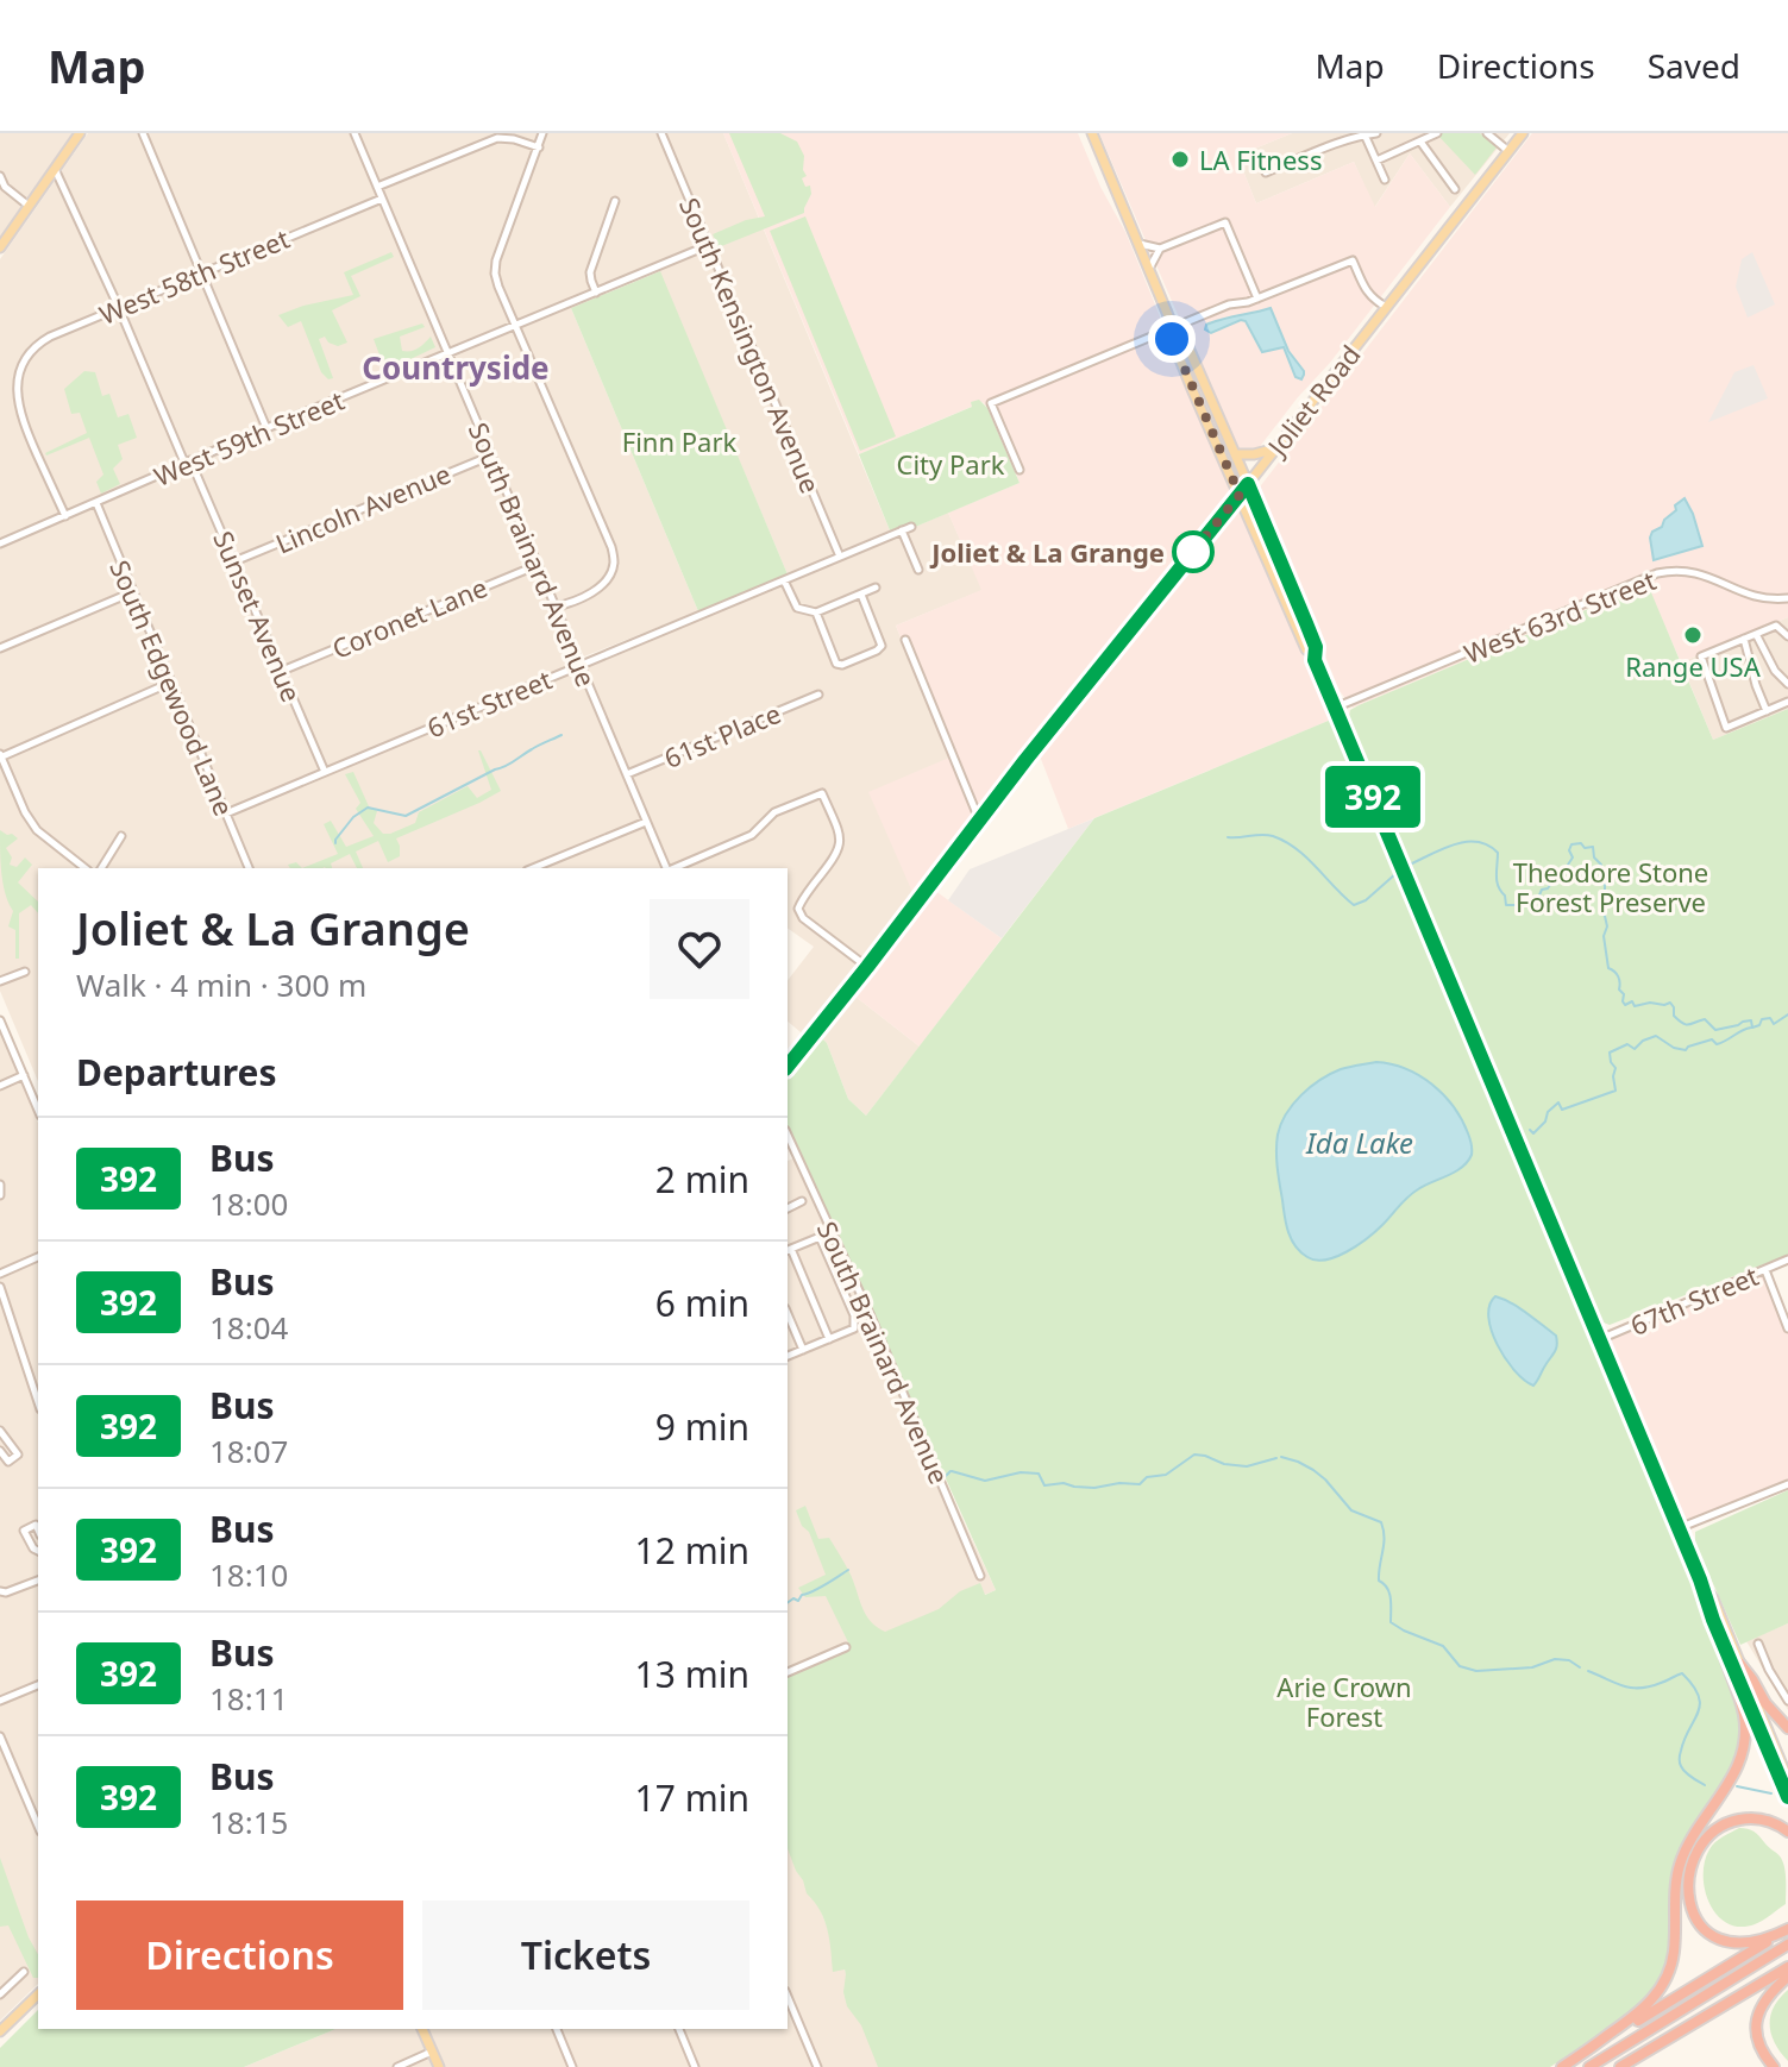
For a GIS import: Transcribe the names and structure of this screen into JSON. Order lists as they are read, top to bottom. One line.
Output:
{"streets":{"main road":["Joliet Road"],"street":["West 58th Street","South Kensington Avenue","West 59th Street","Lincoln Avenue","South Brainard Avenue","Sunset Avenue","West 63rd Street","Coronet Lane","South Edgewood Lane","61st Street","61st Place","67th Street"]},"crossings":[["West 58th Street","West 59th Street"],["West 58th Street","South Brainard Avenue"],["West 58th Street","Sunset Avenue"],["South Kensington Avenue","West 59th Street"],["South Kensington Avenue","61st Street"],["West 59th Street","South Brainard Avenue"],["West 59th Street","Sunset Avenue"],["West 59th Street","South Edgewood Lane"],["Lincoln Avenue","South Brainard Avenue"],["Lincoln Avenue","Sunset Avenue"],["South Brainard Avenue","Coronet Lane"],["South Brainard Avenue","61st Street"],["South Brainard Avenue","61st Place"],["Sunset Avenue","Coronet Lane"],["Sunset Avenue","61st Street"],["South Edgewood Lane","61st Street"]],"districts":["Countryside"],"water":["Ida Lake"],"parks":["Finn Park","City Park","Theodore Stone Forest Preserve","Arie Crown Forest"],"places":["LA Fitness","Joliet & La Grange","Range USA"],"lines":["bus line 392"],"page":{"header":"Map","nav":["Map","Directions","Saved"],"on_map":"392","heading":[["Joliet & La Grange","Walk · 4 min · 300 m"],"Departures"],"list":[{"mark":"392","name":"Bus","note":"18:00","value":"2 min"},{"mark":"392","name":"Bus","note":"18:04","value":"6 min"},{"mark":"392","name":"Bus","note":"18:07","value":"9 min"},{"mark":"392","name":"Bus","note":"18:10","value":"12 min"},{"mark":"392","name":"Bus","note":"18:11","value":"13 min"},{"mark":"392","name":"Bus","note":"18:15","value":"17 min"}],"buttons":["Directions","Tickets"]}}
